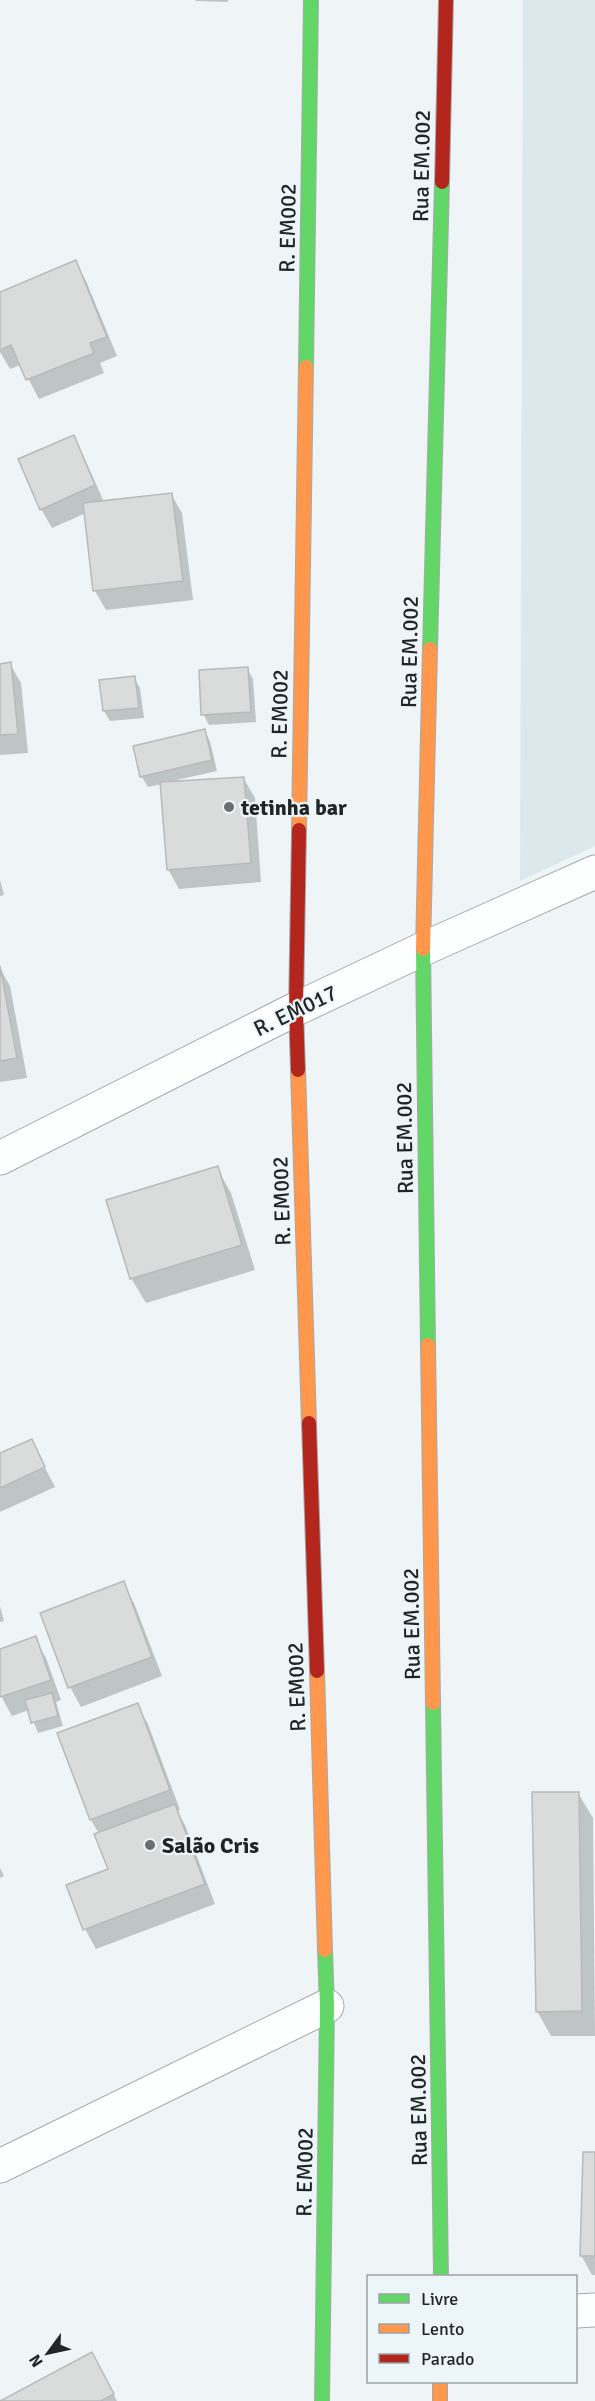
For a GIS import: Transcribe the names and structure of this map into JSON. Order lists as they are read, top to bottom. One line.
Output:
{"streets":{"street":["Rua EM.002","R. EM002","R. EM017"]},"crossings":[["Rua EM.002","R. EM017"],["R. EM002","R. EM017"]],"places":["tetinha bar","Salão Cris"],"legend":["Livre","Lento","Parado"],"north":"bottom left"}
